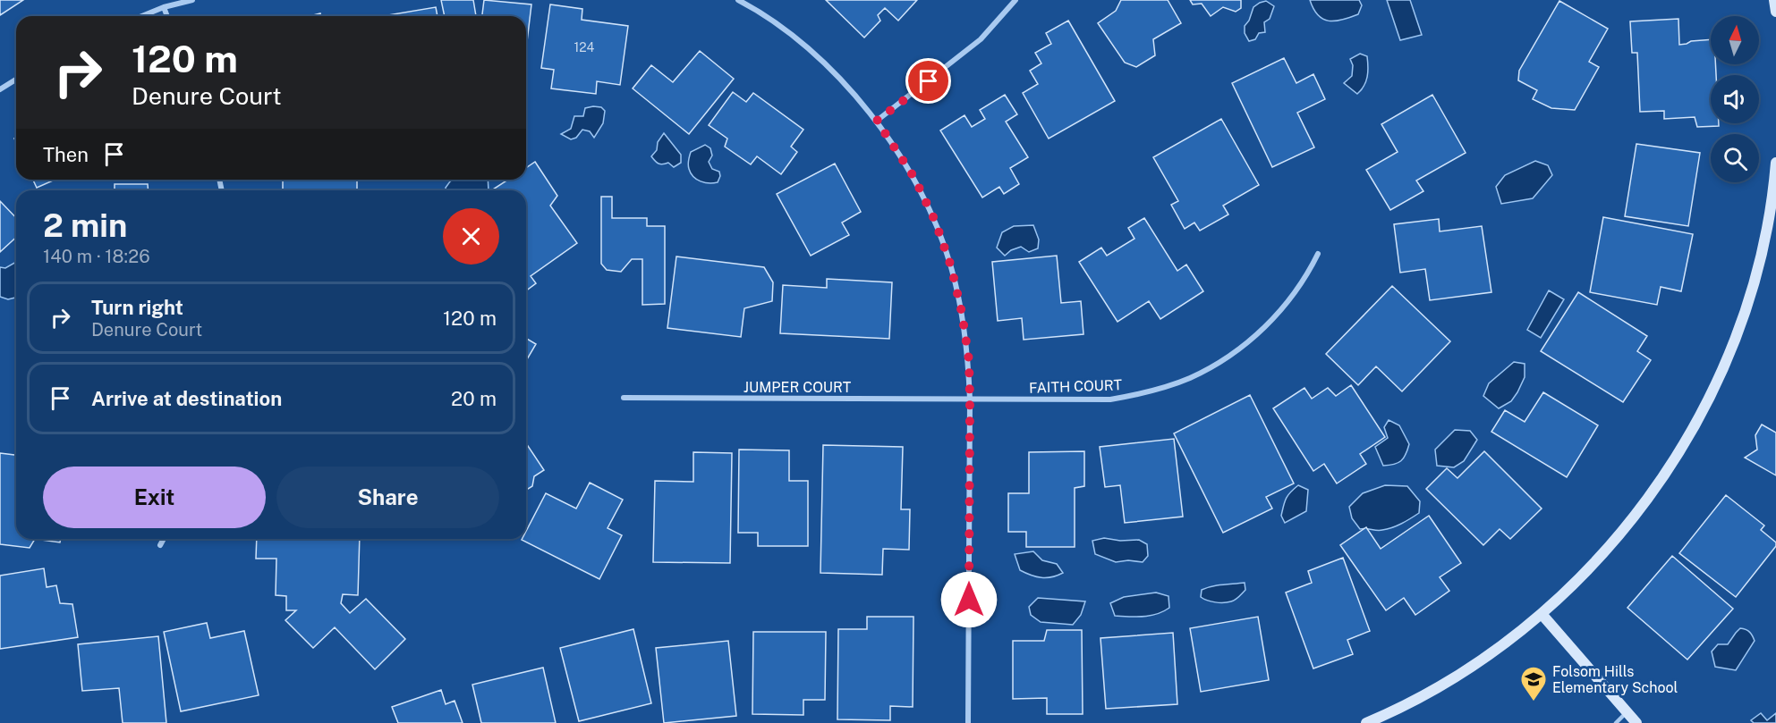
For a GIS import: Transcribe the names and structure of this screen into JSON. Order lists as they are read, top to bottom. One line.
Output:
{"streets":{"street":["FAITH COURT","JUMPER COURT"]},"crossings":[["FAITH COURT","JUMPER COURT"]],"places":{"school or university":["Folsom Hills Elementary School"]},"house_numbers":["124"],"north":"top","page":{"turn":["120 m","Denure Court"],"then":"Then","heading":["2 min","140 m · 18:26"],"list":[{"name":"Turn right","note":"Denure Court","value":"120 m"},{"name":"Arrive at destination","value":"20 m"}],"buttons":["Exit","Share"]}}
